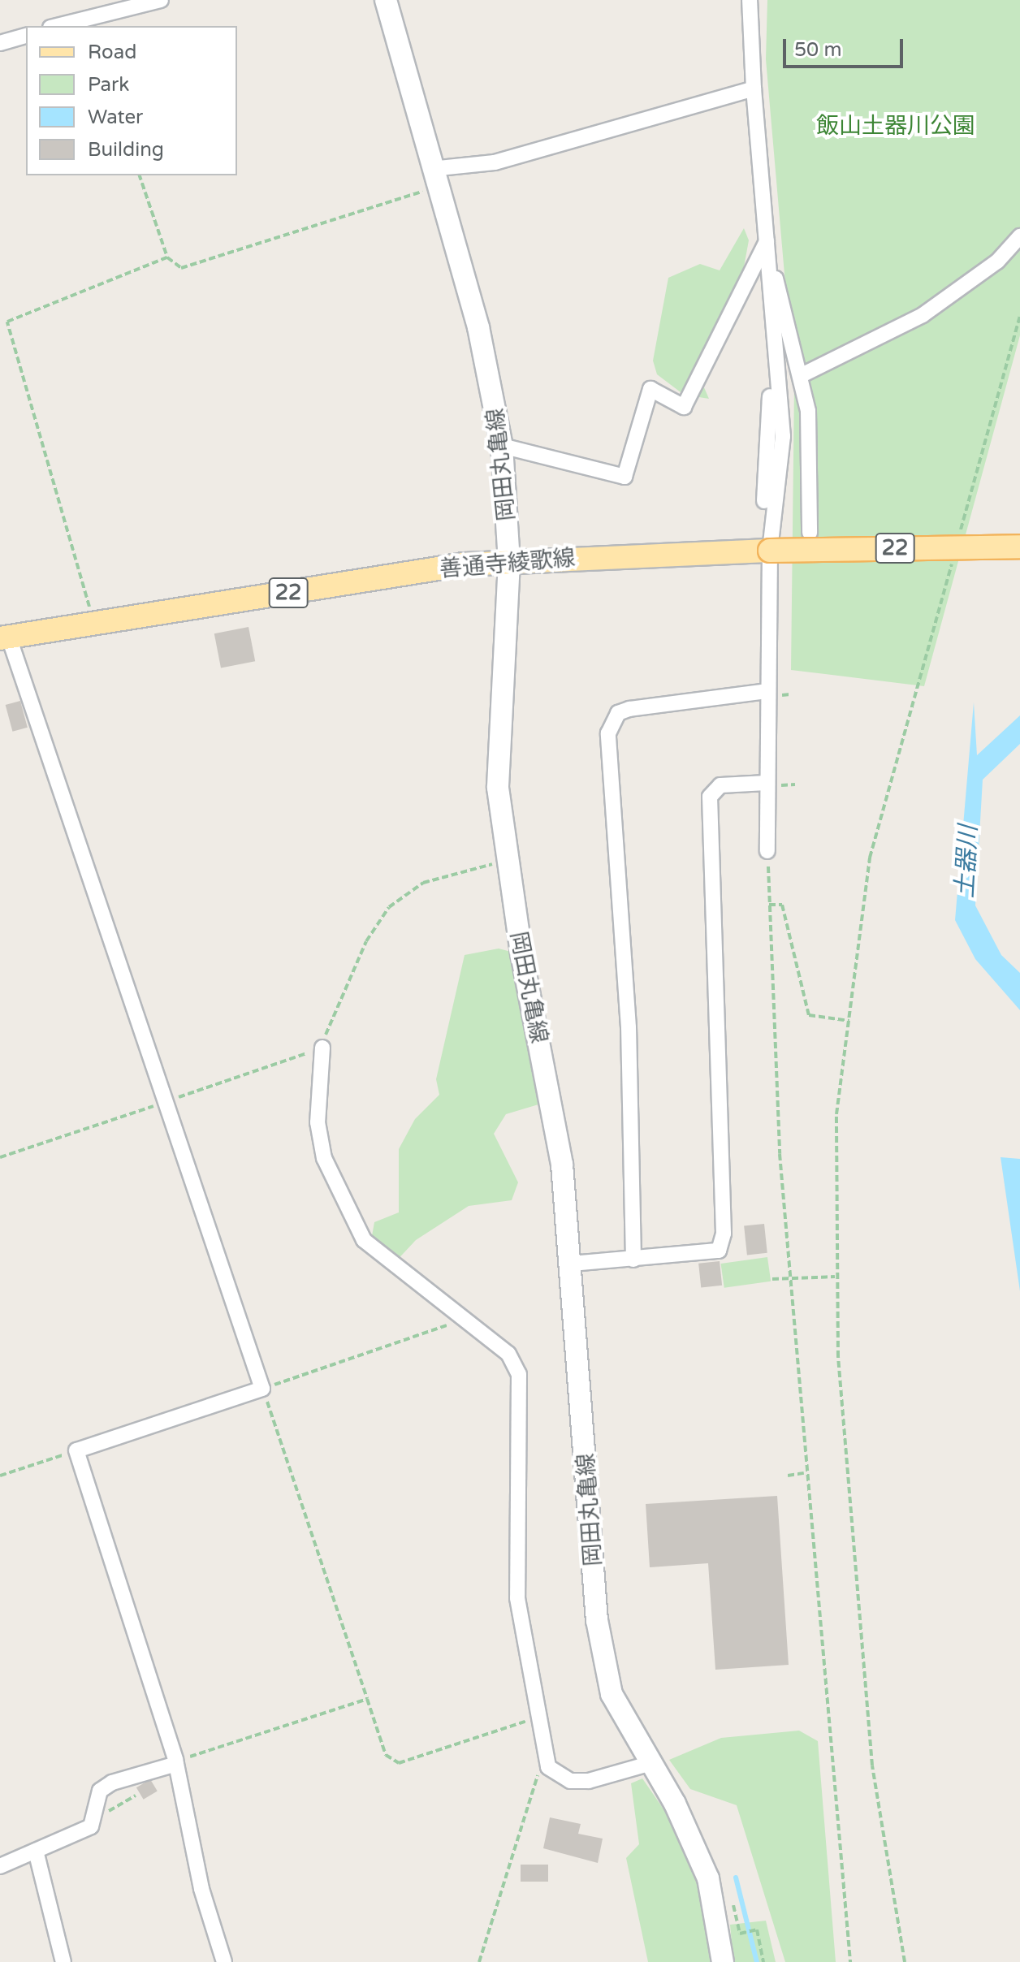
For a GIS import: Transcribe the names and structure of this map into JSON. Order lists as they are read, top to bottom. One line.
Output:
{"streets":{"main road":["岡田丸亀線","22","善通寺綾歌線"]},"crossings":[["岡田丸亀線","善通寺綾歌線"]],"water":["土器川"],"parks":["飯山土器川公園"],"legend":["Road","Park","Water","Building"],"scale_bar":"50 m"}
